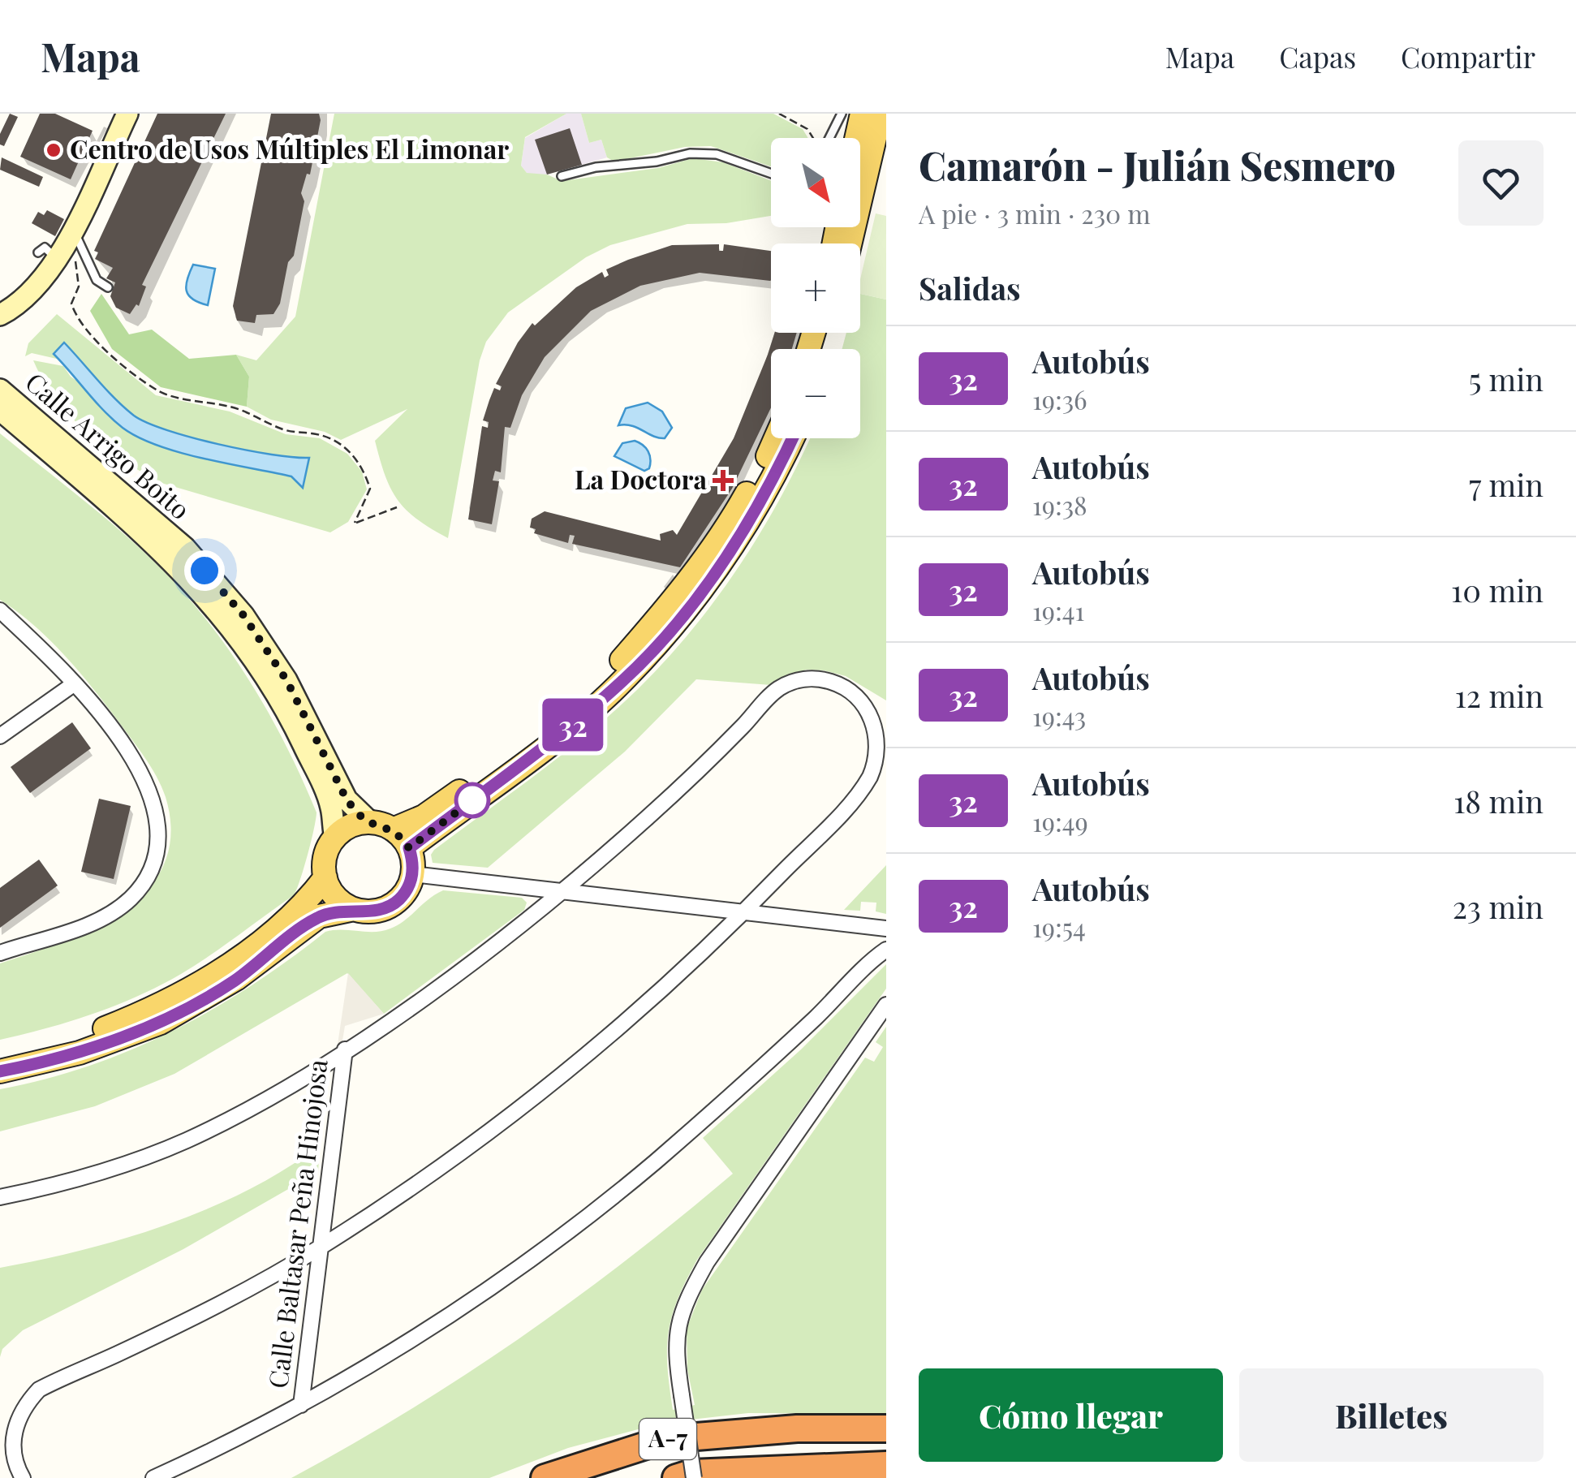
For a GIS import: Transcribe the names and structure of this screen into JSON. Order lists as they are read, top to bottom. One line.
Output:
{"streets":{"highway":["A-7"],"main road":["Calle Arrigo Boito"],"street":["Calle Baltasar Peña Hinojosa"]},"places":{"other":["Centro de Usos Múltiples El Limonar"],"health":["La Doctora"]},"lines":["bus line 32"],"north":"bottom right","page":{"header":"Mapa","nav":["Mapa","Capas","Compartir"],"on_map":"32","heading":[["Camarón - Julián Sesmero","A pie · 3 min · 230 m"],"Salidas"],"map_buttons":["+","−"],"list":[{"mark":"32","name":"Autobús","note":"19:36","value":"5 min"},{"mark":"32","name":"Autobús","note":"19:38","value":"7 min"},{"mark":"32","name":"Autobús","note":"19:41","value":"10 min"},{"mark":"32","name":"Autobús","note":"19:43","value":"12 min"},{"mark":"32","name":"Autobús","note":"19:49","value":"18 min"},{"mark":"32","name":"Autobús","note":"19:54","value":"23 min"}],"buttons":["Cómo llegar","Billetes"]}}
